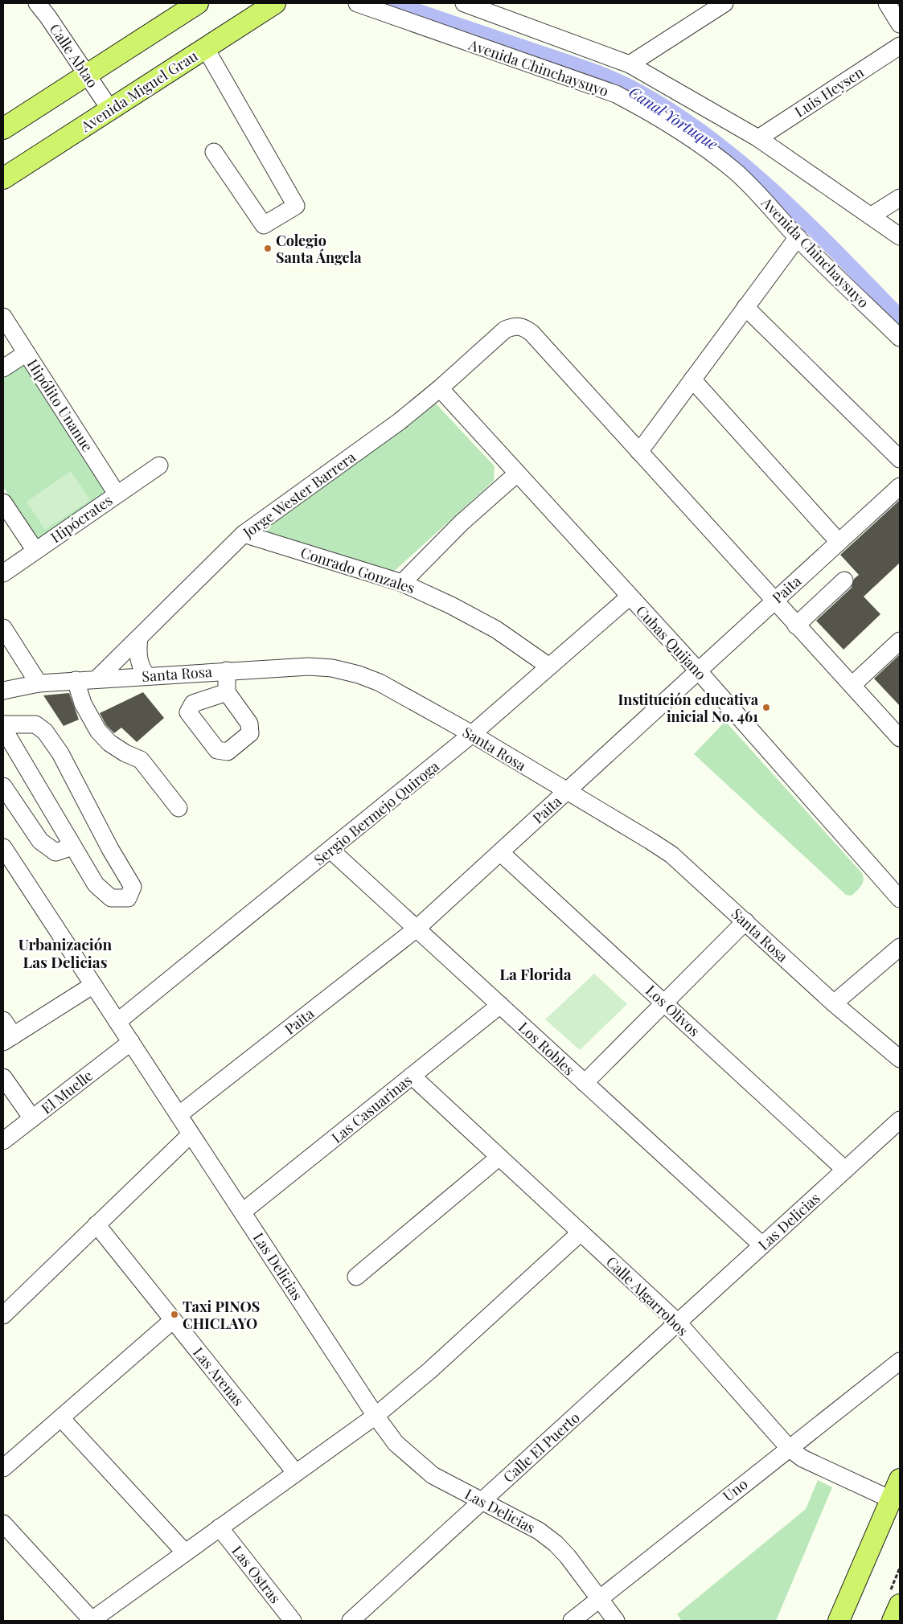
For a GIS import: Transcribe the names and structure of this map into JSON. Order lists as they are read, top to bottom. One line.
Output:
{"streets":{"main road":["Avenida Miguel Grau"],"street":["Calle Abtao","Avenida Chinchaysuyo","Luis Heysen","Hipólito Unanue","Jorge Wester Barrera","Hipócrates","Conrado Gonzales","Paita","Cubas Quijano","Santa Rosa","Sergio Bermejo Quiroga","Los Olivos","Los Robles","El Muelle","Las Casuarinas","Las Delicias","Calle Algarrobos","Las Arenas","Calle El Puerto","Uno","Las Ostras"]},"crossings":[["Calle Abtao","Avenida Miguel Grau"],["Hipólito Unanue","Hipócrates"],["Jorge Wester Barrera","Conrado Gonzales"],["Jorge Wester Barrera","Cubas Quijano"],["Jorge Wester Barrera","Santa Rosa"],["Conrado Gonzales","Sergio Bermejo Quiroga"],["Paita","Cubas Quijano"],["Paita","Santa Rosa"],["Paita","Los Olivos"],["Paita","Los Robles"],["Paita","Las Delicias"],["Cubas Quijano","Sergio Bermejo Quiroga"],["Santa Rosa","Sergio Bermejo Quiroga"],["Sergio Bermejo Quiroga","Los Robles"],["Sergio Bermejo Quiroga","Las Delicias"],["Los Olivos","Las Delicias"],["Los Robles","Las Casuarinas"],["Los Robles","Las Delicias"],["El Muelle","Las Delicias"],["Las Casuarinas","Las Delicias"],["Las Casuarinas","Calle Algarrobos"],["Las Delicias","Calle Algarrobos"],["Las Delicias","Calle El Puerto"],["Las Delicias","Uno"],["Calle Algarrobos","Calle El Puerto"],["Calle Algarrobos","Uno"]],"districts":["Urbanización Las Delicias","La Florida"],"water":["Canal Yortuque"],"places":["Colegio Santa Ángela","Institución educativa inicial No. 461","Taxi PINOS CHICLAYO"]}
